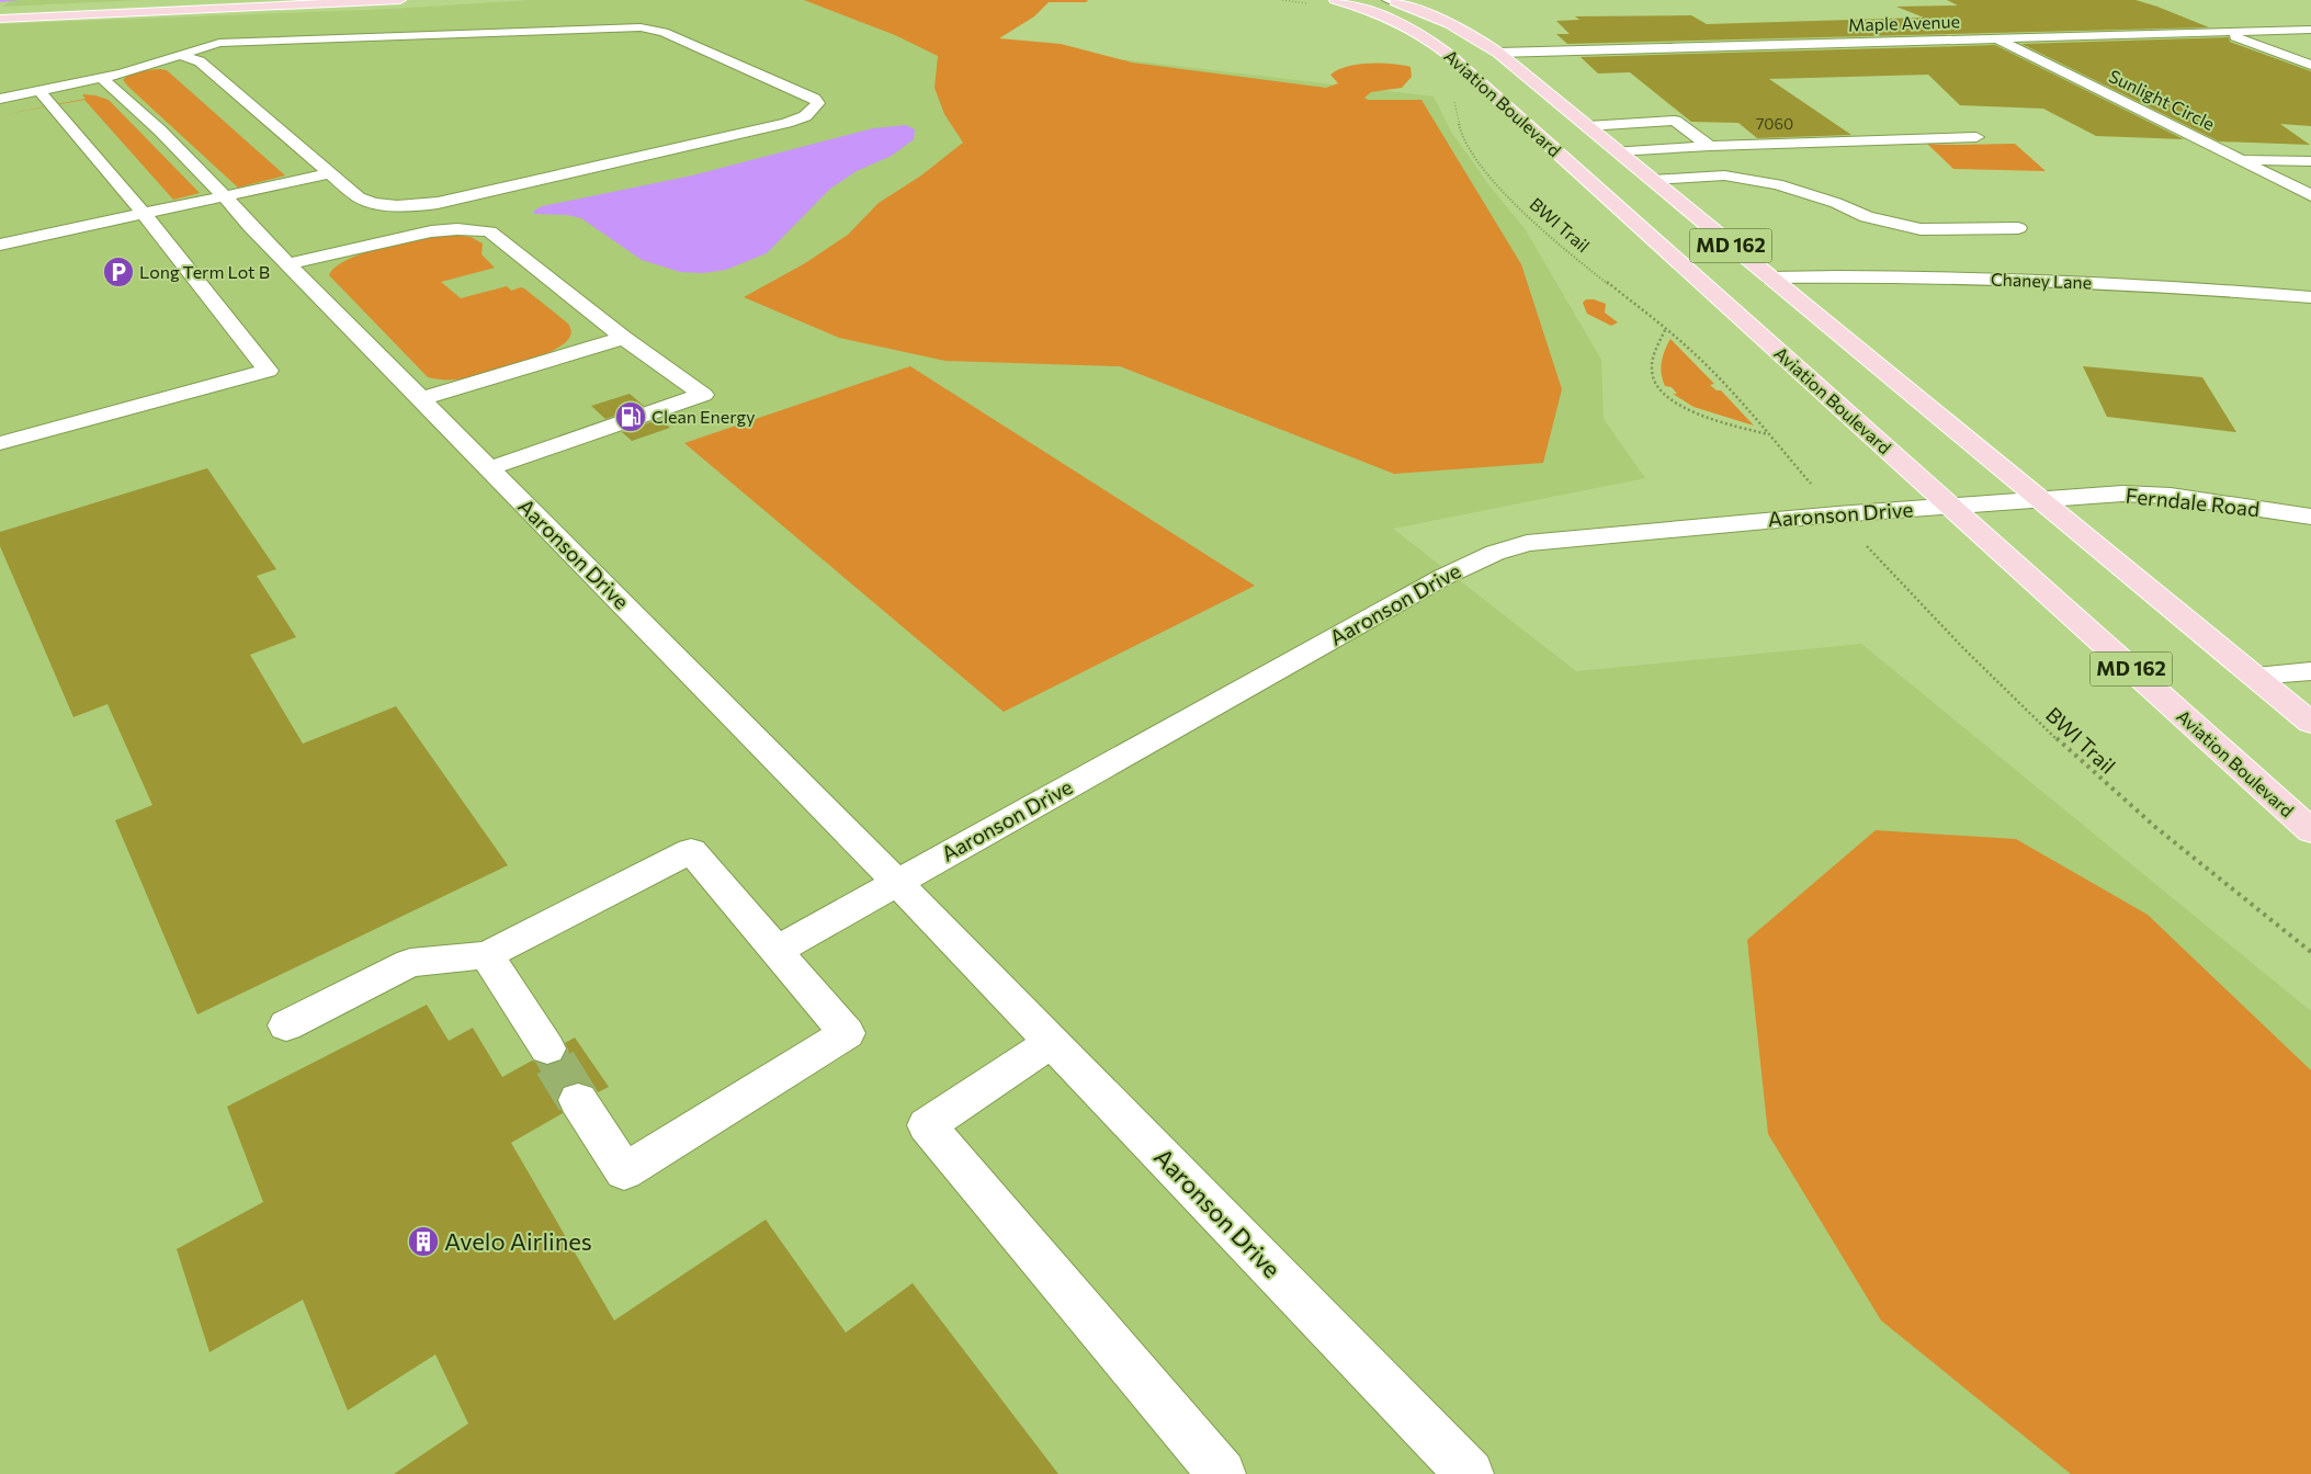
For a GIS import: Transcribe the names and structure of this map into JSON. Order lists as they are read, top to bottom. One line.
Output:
{"streets":{"main road":["Aviation Boulevard","MD 162"],"street":["Maple Avenue","Sunlight Circle","Chaney Lane","Ferndale Road","Aaronson Drive"],"path":["BWI Trail"]},"crossings":[["Maple Avenue","Sunlight Circle"],["Maple Avenue","Aviation Boulevard"],["Aviation Boulevard","Chaney Lane"],["Aviation Boulevard","Ferndale Road"],["Aviation Boulevard","Aaronson Drive"],["Ferndale Road","Aaronson Drive"]],"places":{"parking":["Long Term Lot B"],"fuel station":["Clean Energy"],"building":["Avelo Airlines"]},"house_numbers":["7060"]}
